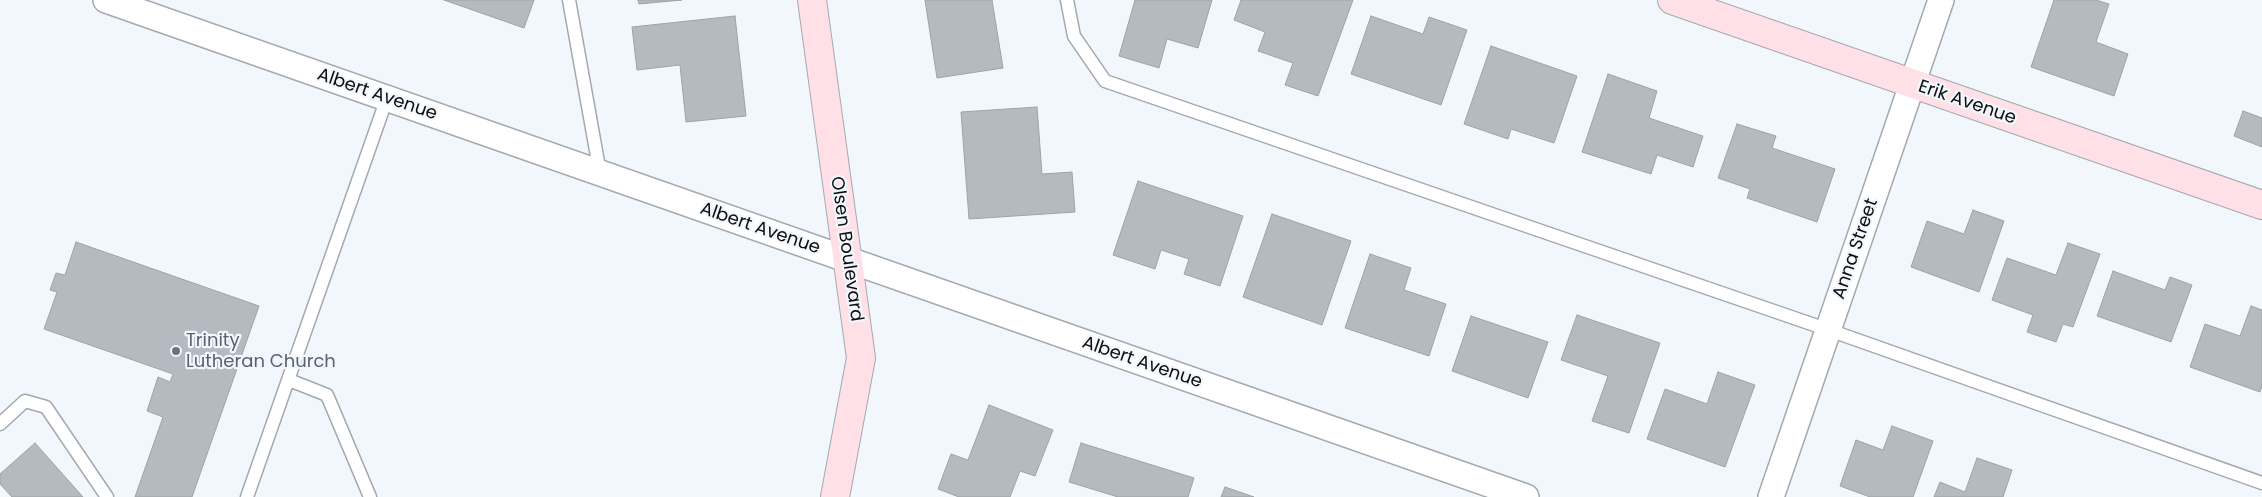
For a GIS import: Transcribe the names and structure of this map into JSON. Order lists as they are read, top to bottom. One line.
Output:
{"streets":{"street":["Albert Avenue","Erik Avenue","Olsen Boulevard","Anna Street"]},"crossings":[["Albert Avenue","Olsen Boulevard"],["Erik Avenue","Anna Street"]],"places":["Trinity Lutheran Church"]}
